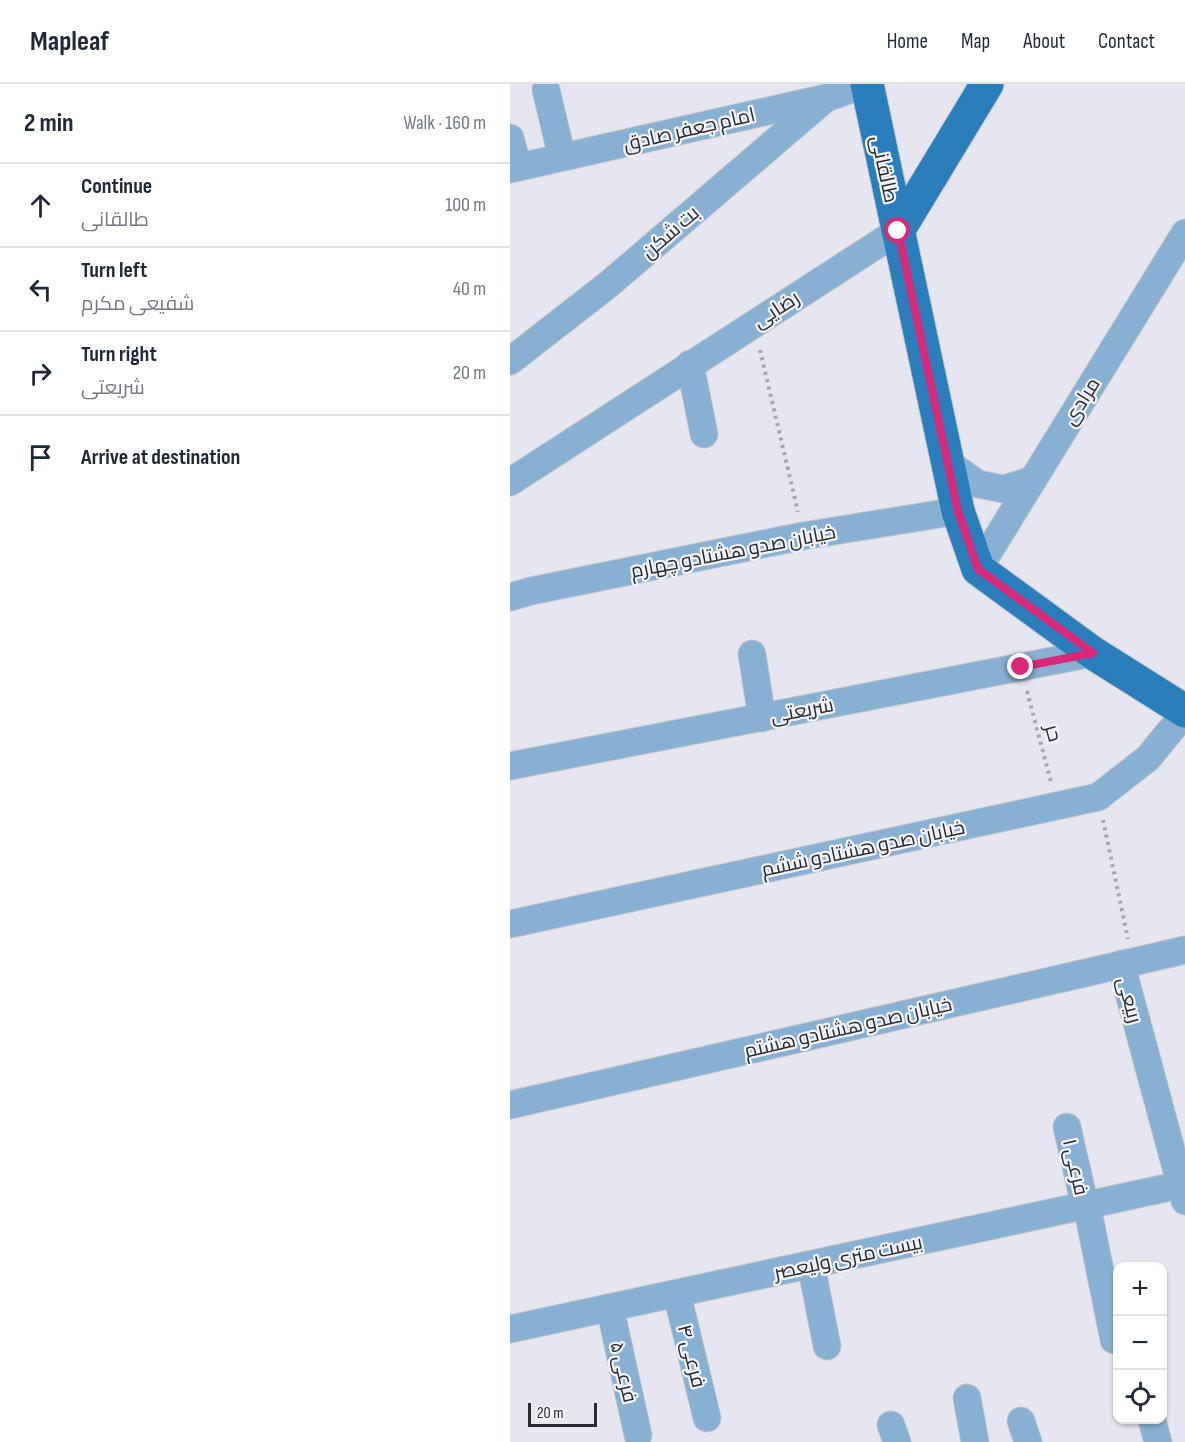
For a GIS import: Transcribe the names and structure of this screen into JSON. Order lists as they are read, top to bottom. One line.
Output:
{"streets":{"main road":["طالقانی","رضایی"],"street":["امام جعفر صادق","بت شکن","مرادی","خیابان صدو هشتادو چهارم","شریعتی","خیابان صدو هشتادو ششم","ربیعی","خیابان صدو هشتادو هشتم","فرعی ۱","بیست متری ولیعصر","فرعی ۴","فرعی ۵"],"path":["حر"]},"crossings":[["امام جعفر صادق","طالقانی"],["امام جعفر صادق","بت شکن"],["طالقانی","رضایی"],["طالقانی","مرادی"],["طالقانی","خیابان صدو هشتادو چهارم"],["شریعتی","حر"],["حر","خیابان صدو هشتادو ششم"],["خیابان صدو هشتادو ششم","ربیعی"],["ربیعی","خیابان صدو هشتادو هشتم"],["ربیعی","بیست متری ولیعصر"],["فرعی ۱","بیست متری ولیعصر"],["بیست متری ولیعصر","فرعی ۴"],["بیست متری ولیعصر","فرعی ۵"]],"scale_bar":"20 m","page":{"header":"Mapleaf","nav":["Home","Map","About","Contact"],"heading":["2 min","Walk · 160 m"],"list":[["Continue","طالقانی","100 m"],["Turn left","شفیعی مکرم","40 m"],["Turn right","شریعتی","20 m"],"Arrive at destination"],"map_buttons":["+","−"],"scale":"20 m"}}
